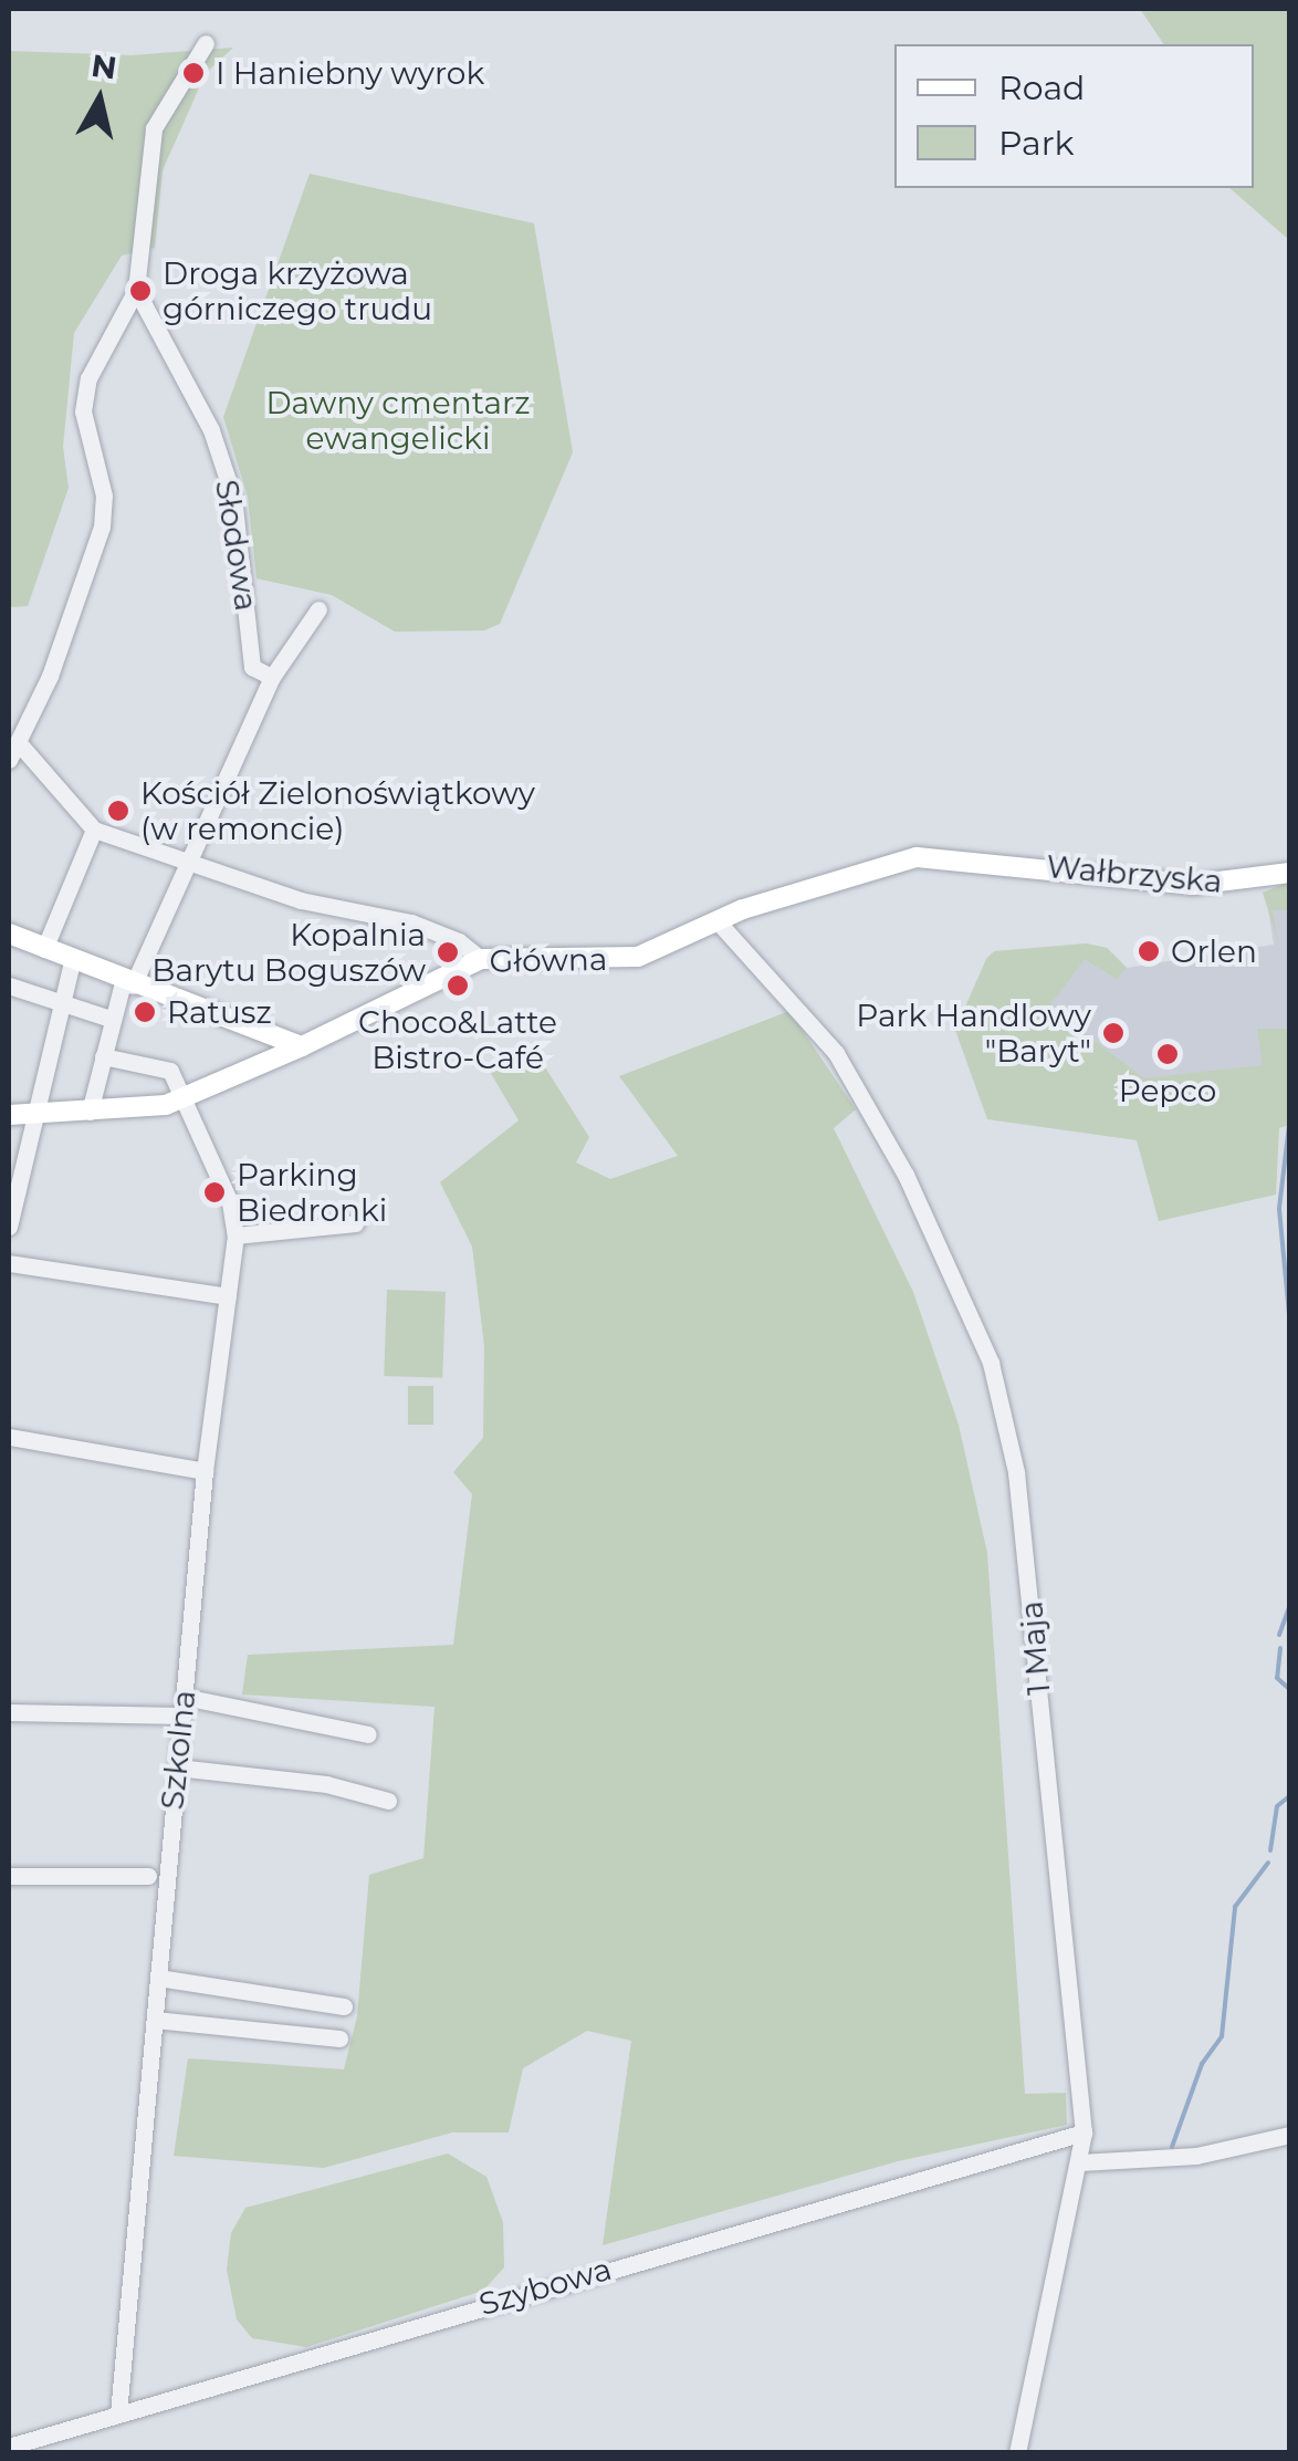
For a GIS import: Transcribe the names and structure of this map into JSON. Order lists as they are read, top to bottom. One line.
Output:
{"streets":{"main road":["Wałbrzyska","Główna"],"street":["Słodowa","1 Maja","Szkolna","Szybowa"]},"crossings":[["Wałbrzyska","Główna"],["Główna","1 Maja"],["1 Maja","Szybowa"],["Szkolna","Szybowa"]],"parks":["Dawny cmentarz ewangelicki"],"places":["I Haniebny wyrok","Droga krzyżowa górniczego trudu","Kościół Zielonoświątkowy (w remoncie)","Orlen","Kopalnia Barytu Boguszów","Choco&Latte Bistro-Café","Ratusz","Park Handlowy \"Baryt\"","Pepco","Parking Biedronki"],"legend":["Road","Park"],"north":"top"}
